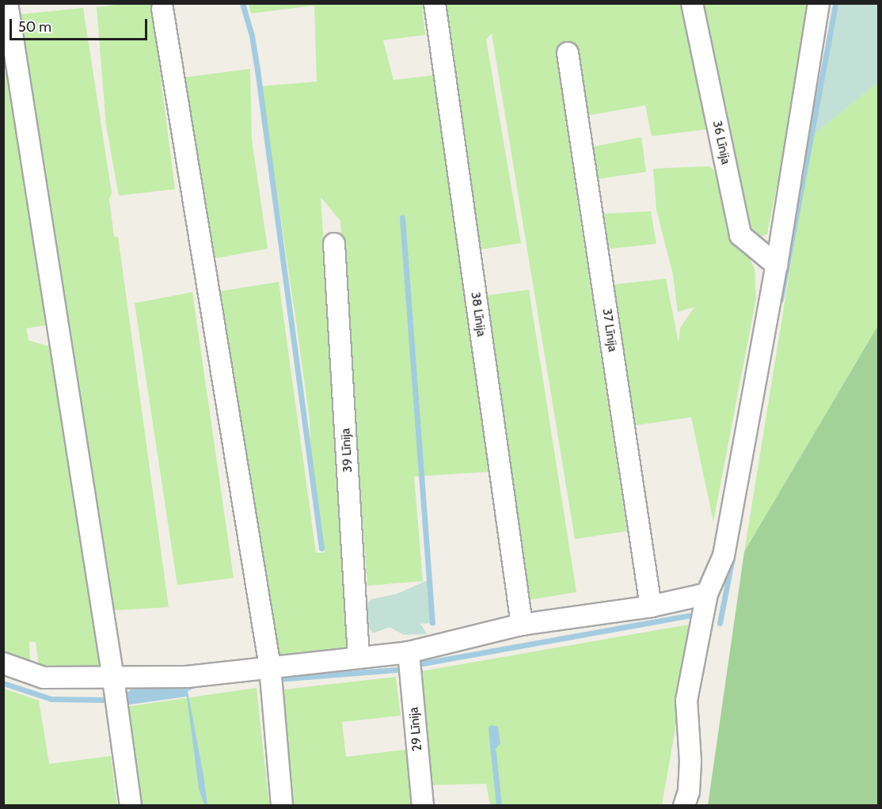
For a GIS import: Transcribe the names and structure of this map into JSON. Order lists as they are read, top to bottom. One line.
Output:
{"streets":{"street":["36 Līnija","38 Līnija","37 Līnija","39 Līnija","29 Līnija"]},"scale_bar":"50 m"}
